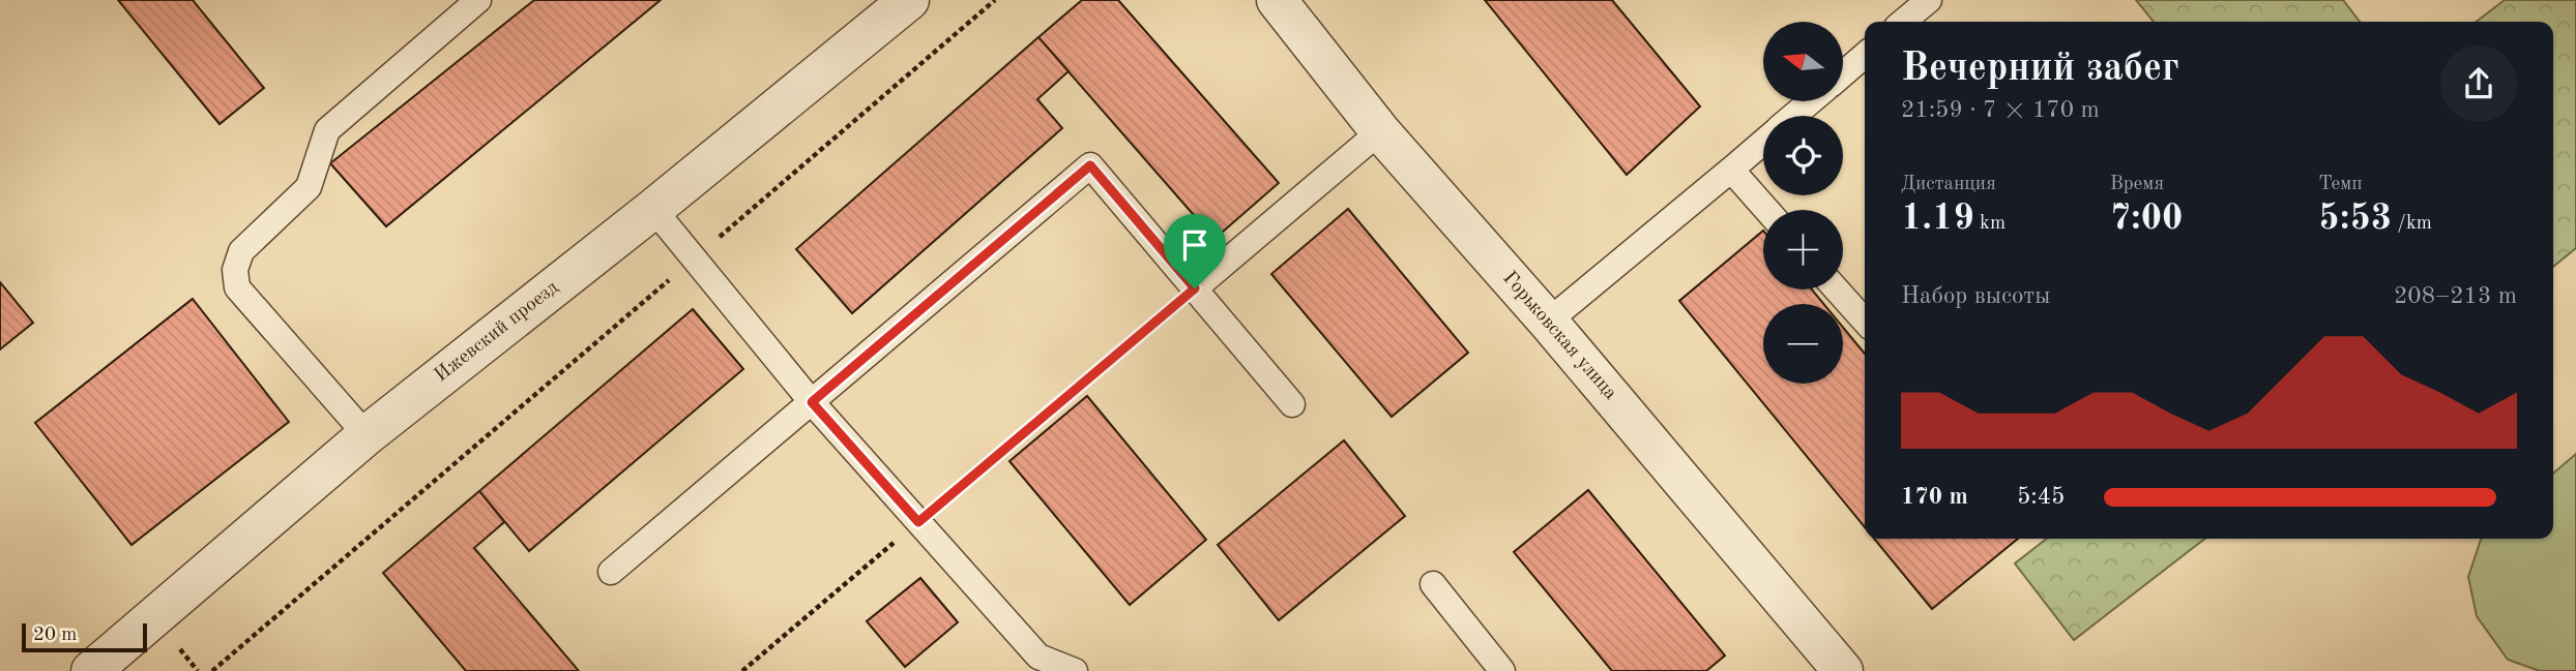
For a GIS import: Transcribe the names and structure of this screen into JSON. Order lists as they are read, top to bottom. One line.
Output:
{"streets":{"street":["Ижевский проезд","Горьковская улица"]},"scale_bar":"20 m","north":"left","page":{"map_buttons":["+","−"],"heading":["Вечерний забег","21:59 · 7 × 170 m"],"stats":[["Дистанция","1.19 km"],["Время","7:00"],["Темп","5:53 /km"]],"chart":["Набор высоты","208–213 m"],"list":[{"name":"170 m","note":"5:45"}],"scale":"20 m"}}
